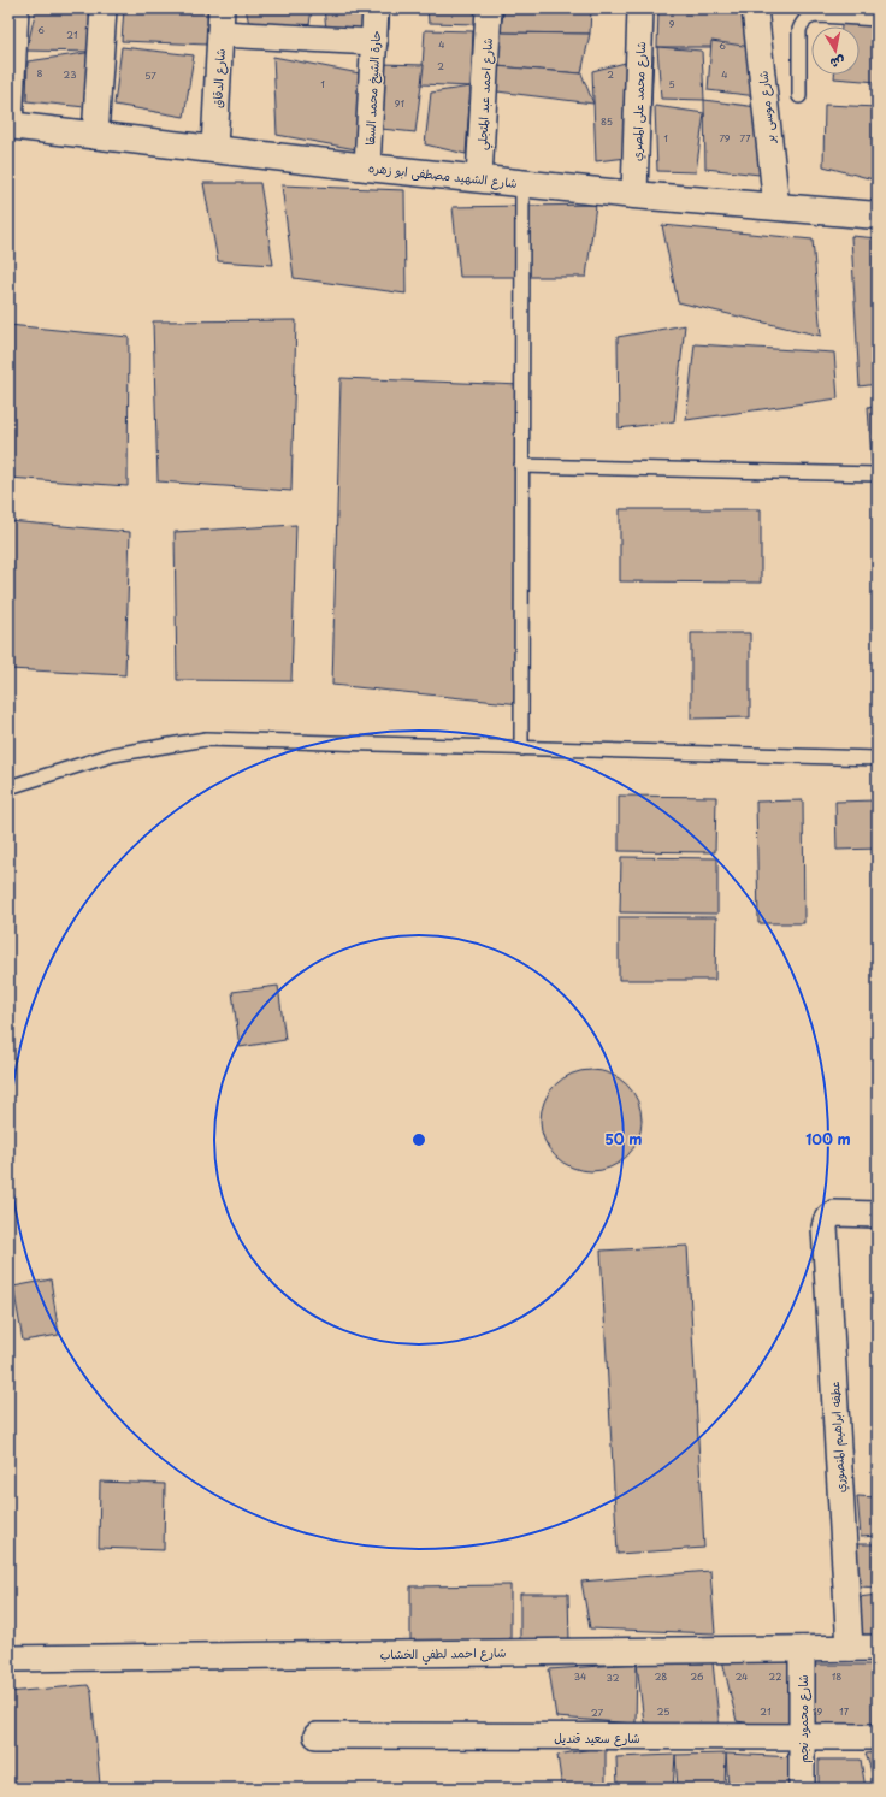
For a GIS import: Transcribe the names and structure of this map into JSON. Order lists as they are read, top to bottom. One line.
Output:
{"streets":{"street":["شارع الدقاق","حارة الشيخ محمد السقا","شارع احمد عبد المتجلي","شارع محمد على المصري","شارع موسى بر","شارع الشهيد مصطفى ابو زهره","عطفه ابراهيم المنصوري","شارع احمد لطفي الخشاب","شارع محمود نجم","شارع سعيد قنديل"]},"crossings":[["شارع الدقاق","شارع الشهيد مصطفى ابو زهره"],["حارة الشيخ محمد السقا","شارع الشهيد مصطفى ابو زهره"],["شارع احمد عبد المتجلي","شارع الشهيد مصطفى ابو زهره"],["شارع محمد على المصري","شارع الشهيد مصطفى ابو زهره"],["شارع موسى بر","شارع الشهيد مصطفى ابو زهره"],["عطفه ابراهيم المنصوري","شارع احمد لطفي الخشاب"],["شارع احمد لطفي الخشاب","شارع محمود نجم"],["شارع محمود نجم","شارع سعيد قنديل"]],"house_numbers":["9","6","21","4","6","2","8","23","2","4","57","1","5","91","85","1","79","77","34","28","26","24","22","18","32","25","21","19","17","27"],"north":"bottom","rings":["50 m","100 m"]}
